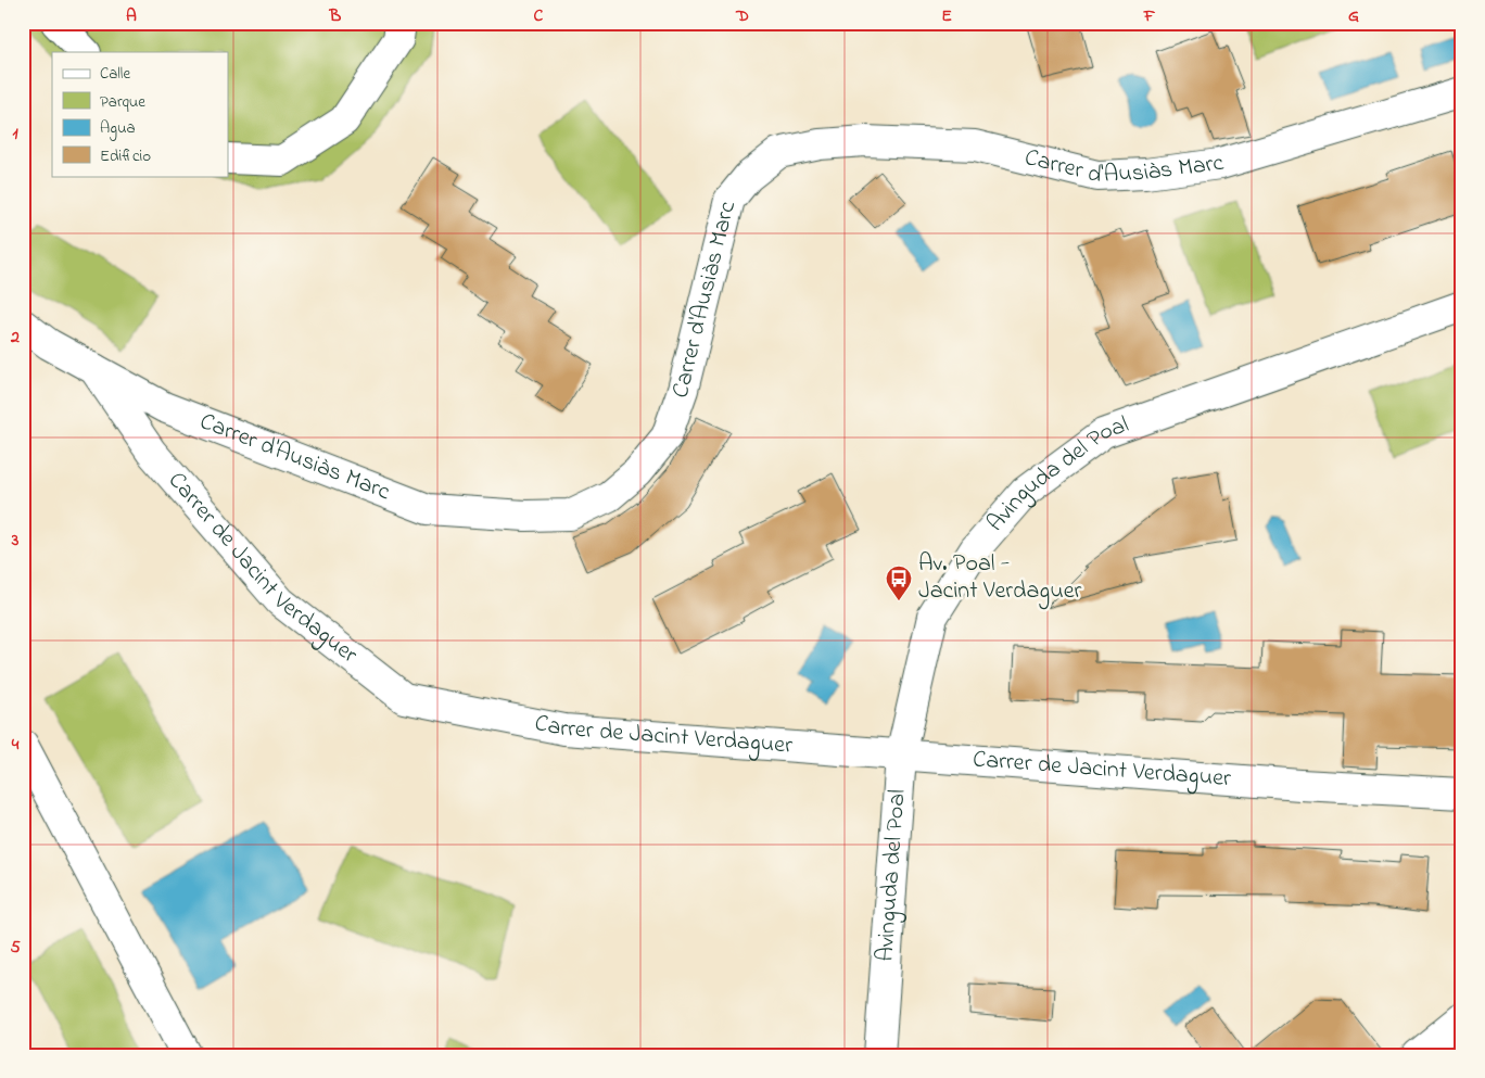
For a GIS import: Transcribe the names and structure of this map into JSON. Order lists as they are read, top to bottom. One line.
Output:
{"streets":{"street":["Carrer d'Ausiàs Marc","Avinguda del Poal","Carrer de Jacint Verdaguer"]},"crossings":[["Carrer d'Ausiàs Marc","Carrer de Jacint Verdaguer"],["Avinguda del Poal","Carrer de Jacint Verdaguer"]],"places":{"bus stop":["Av. Poal - Jacint Verdaguer"]},"legend":["Calle","Parque","Agua","Edificio"],"grid":{"columns":["A","B","C","D","E","F","G"],"rows":["1","2","3","4","5"]}}
